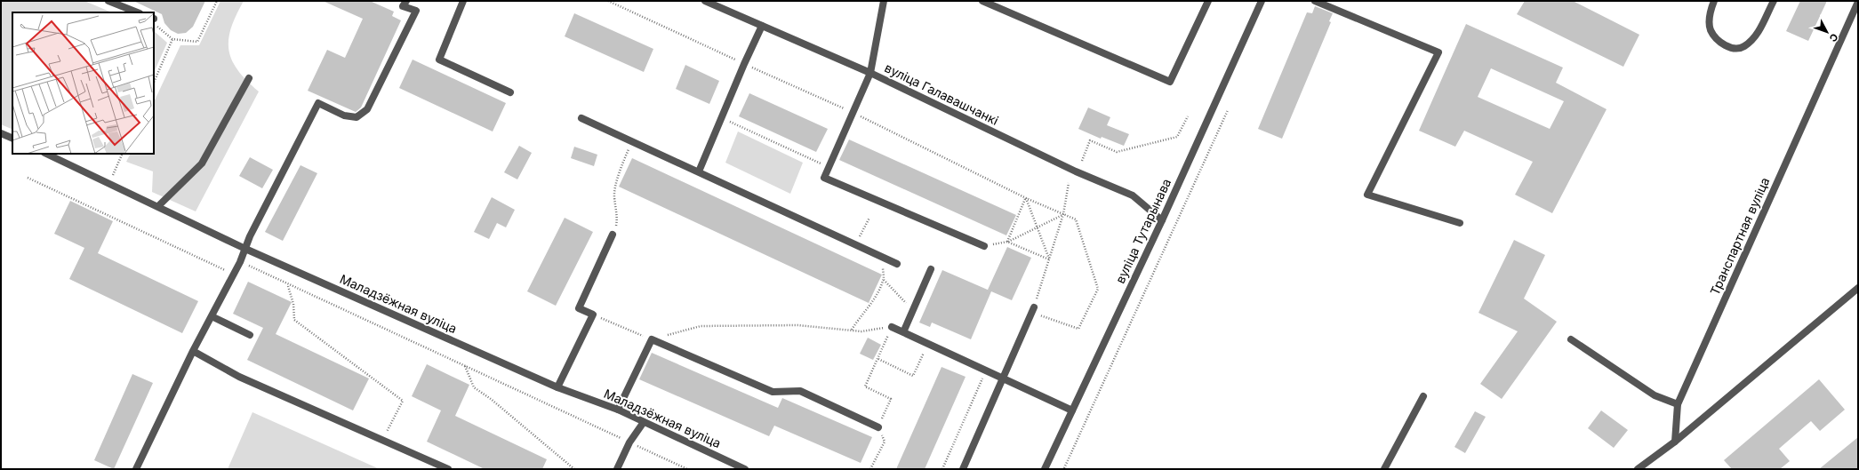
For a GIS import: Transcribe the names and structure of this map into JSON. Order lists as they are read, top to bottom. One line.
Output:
{"streets":{"street":["вуліца Галавашчанкі","вуліца Тутарынава","Транспартная вуліца","Маладзёжная вуліца"]},"crossings":[["вуліца Галавашчанкі","вуліца Тутарынава"]],"north":"bottom right"}
